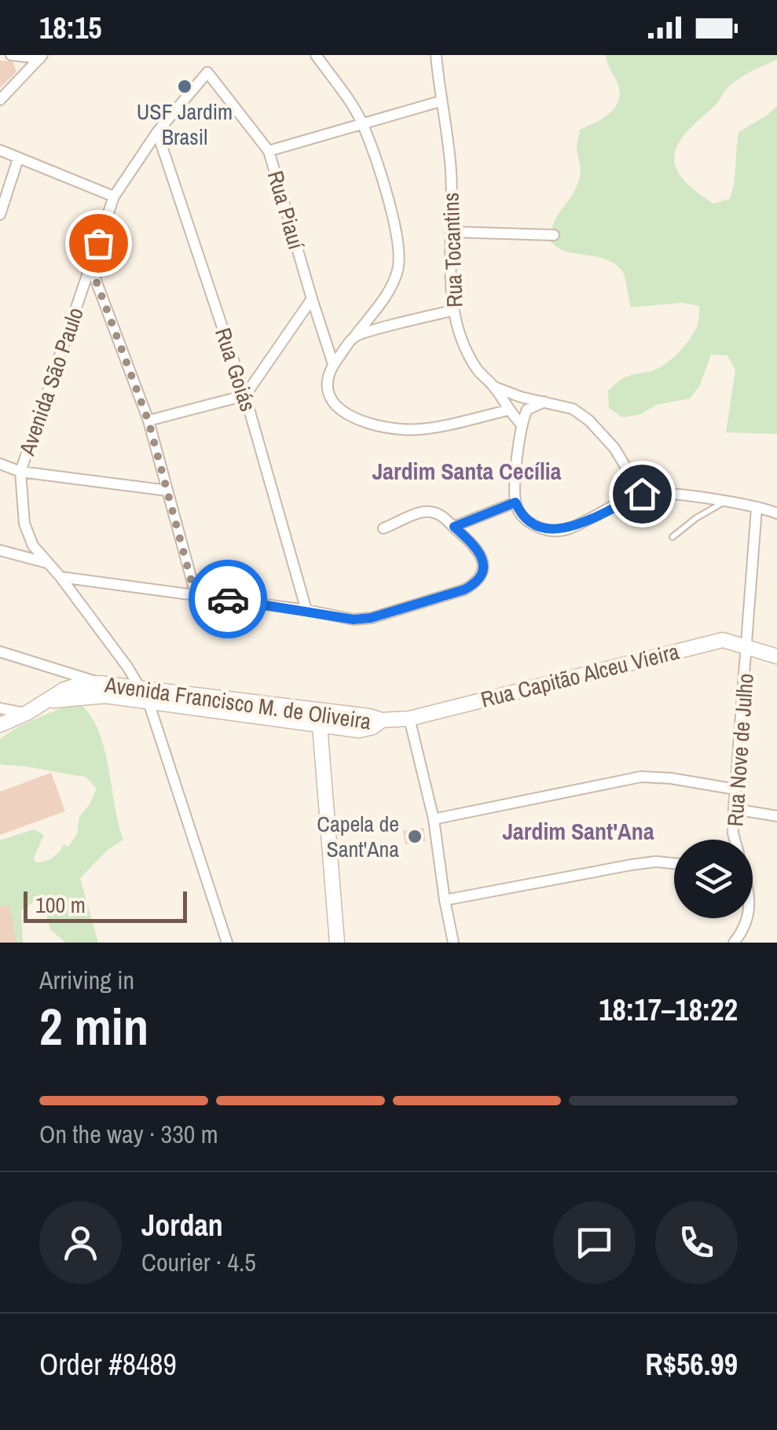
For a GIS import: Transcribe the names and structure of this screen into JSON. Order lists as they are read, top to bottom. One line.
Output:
{"streets":{"street":["Rua Piauí","Rua Tocantins","Rua Goiás","Avenida São Paulo","Rua Capitão Alceu Vieira","Avenida Francisco M. de Oliveira","Rua Nove de Julho"]},"crossings":[["Rua Piauí","Avenida São Paulo"],["Rua Goiás","Avenida São Paulo"],["Avenida São Paulo","Avenida Francisco M. de Oliveira"],["Rua Capitão Alceu Vieira","Avenida Francisco M. de Oliveira"],["Rua Capitão Alceu Vieira","Rua Nove de Julho"]],"districts":["Jardim Santa Cecília","Jardim Sant'Ana"],"places":["USF Jardim Brasil","Capela de Sant'Ana"],"scale_bar":"100 m","page":{"status":"18:15","scale":"100 m","heading":["2 min","Arriving in","18:17–18:22"],"panel":["Jordan","Courier · 4.5","Order #8489","R$56.99"],"bar":"On the way · 330 m"}}
